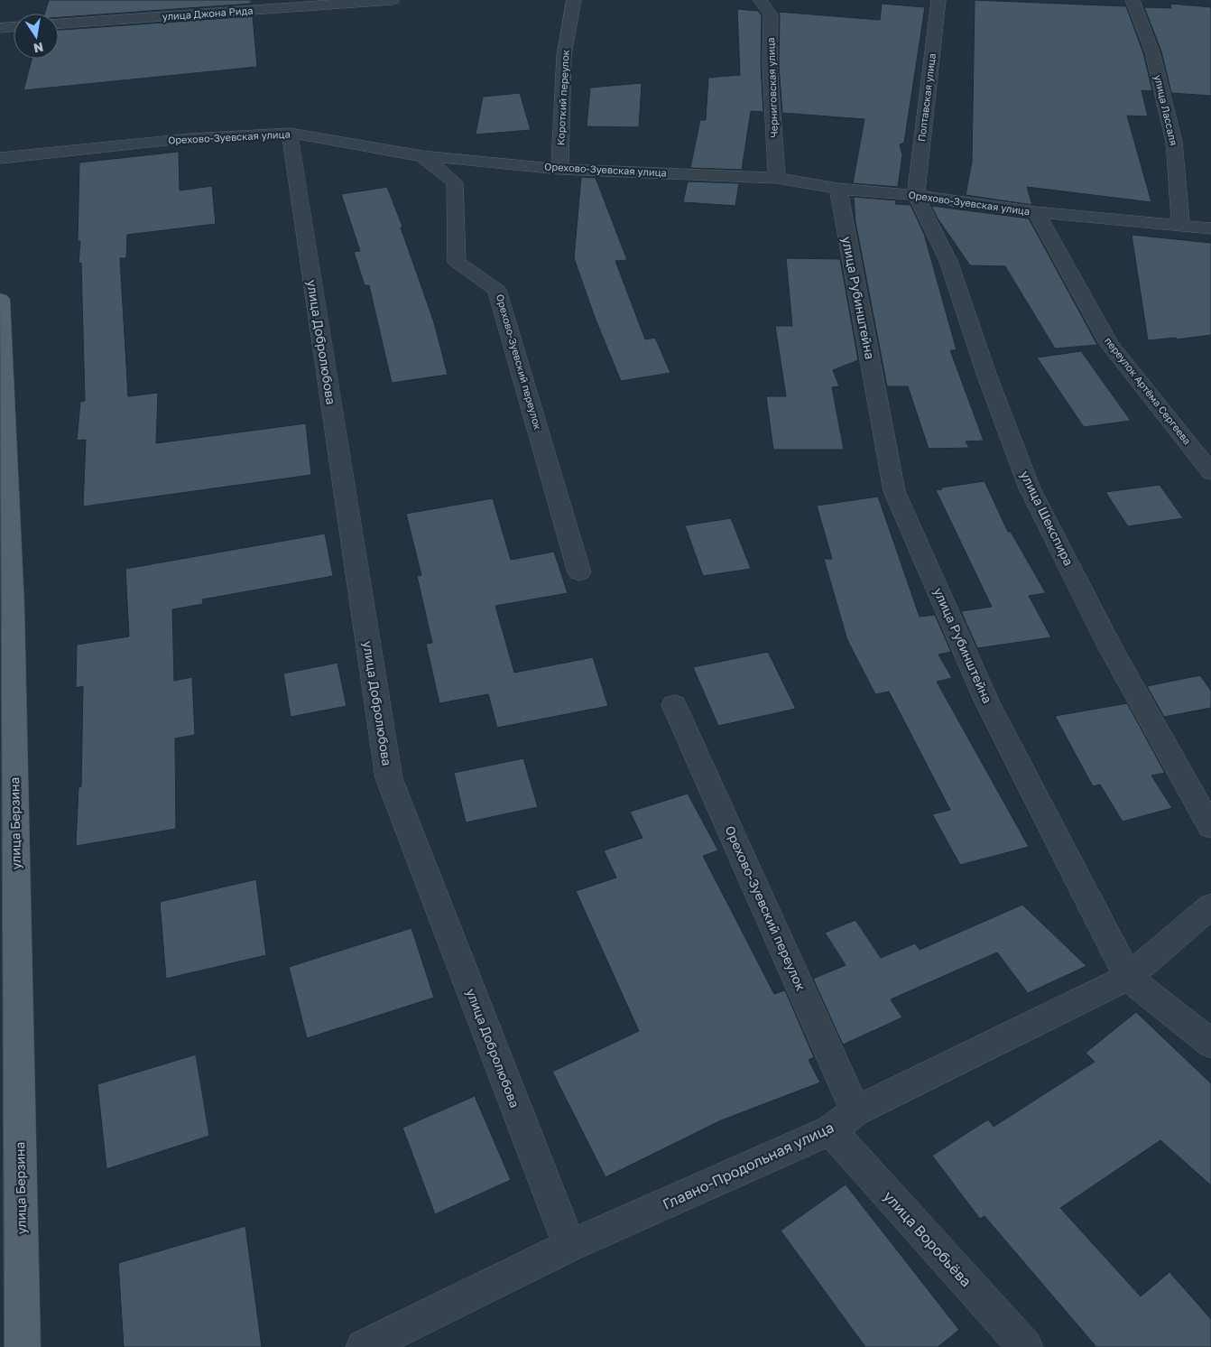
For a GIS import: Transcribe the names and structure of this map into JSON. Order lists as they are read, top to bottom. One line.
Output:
{"streets":{"main road":["улица Берзина"],"street":["улица Джона Рида","Черниговская улица","Короткий переулок","Полтавская улица","улица Лассаля","Орехово-Зуевская улица","улица Рубинштейна","улица Добролюбова","Орехово-Зуевский переулок","переулок Артёма Сергеева","улица Шекспира","Главно-Продольная улица","улица Воробьёва"]},"crossings":[["Черниговская улица","Орехово-Зуевская улица"],["Короткий переулок","Орехово-Зуевская улица"],["Полтавская улица","Орехово-Зуевская улица"],["Полтавская улица","улица Шекспира"],["улица Лассаля","Орехово-Зуевская улица"],["Орехово-Зуевская улица","улица Рубинштейна"],["Орехово-Зуевская улица","улица Добролюбова"],["Орехово-Зуевская улица","Орехово-Зуевский переулок"],["Орехово-Зуевская улица","переулок Артёма Сергеева"],["Орехово-Зуевская улица","улица Шекспира"],["улица Рубинштейна","Главно-Продольная улица"],["улица Добролюбова","Главно-Продольная улица"],["Орехово-Зуевский переулок","Главно-Продольная улица"],["Орехово-Зуевский переулок","улица Воробьёва"],["Главно-Продольная улица","улица Воробьёва"]],"north":"bottom"}
